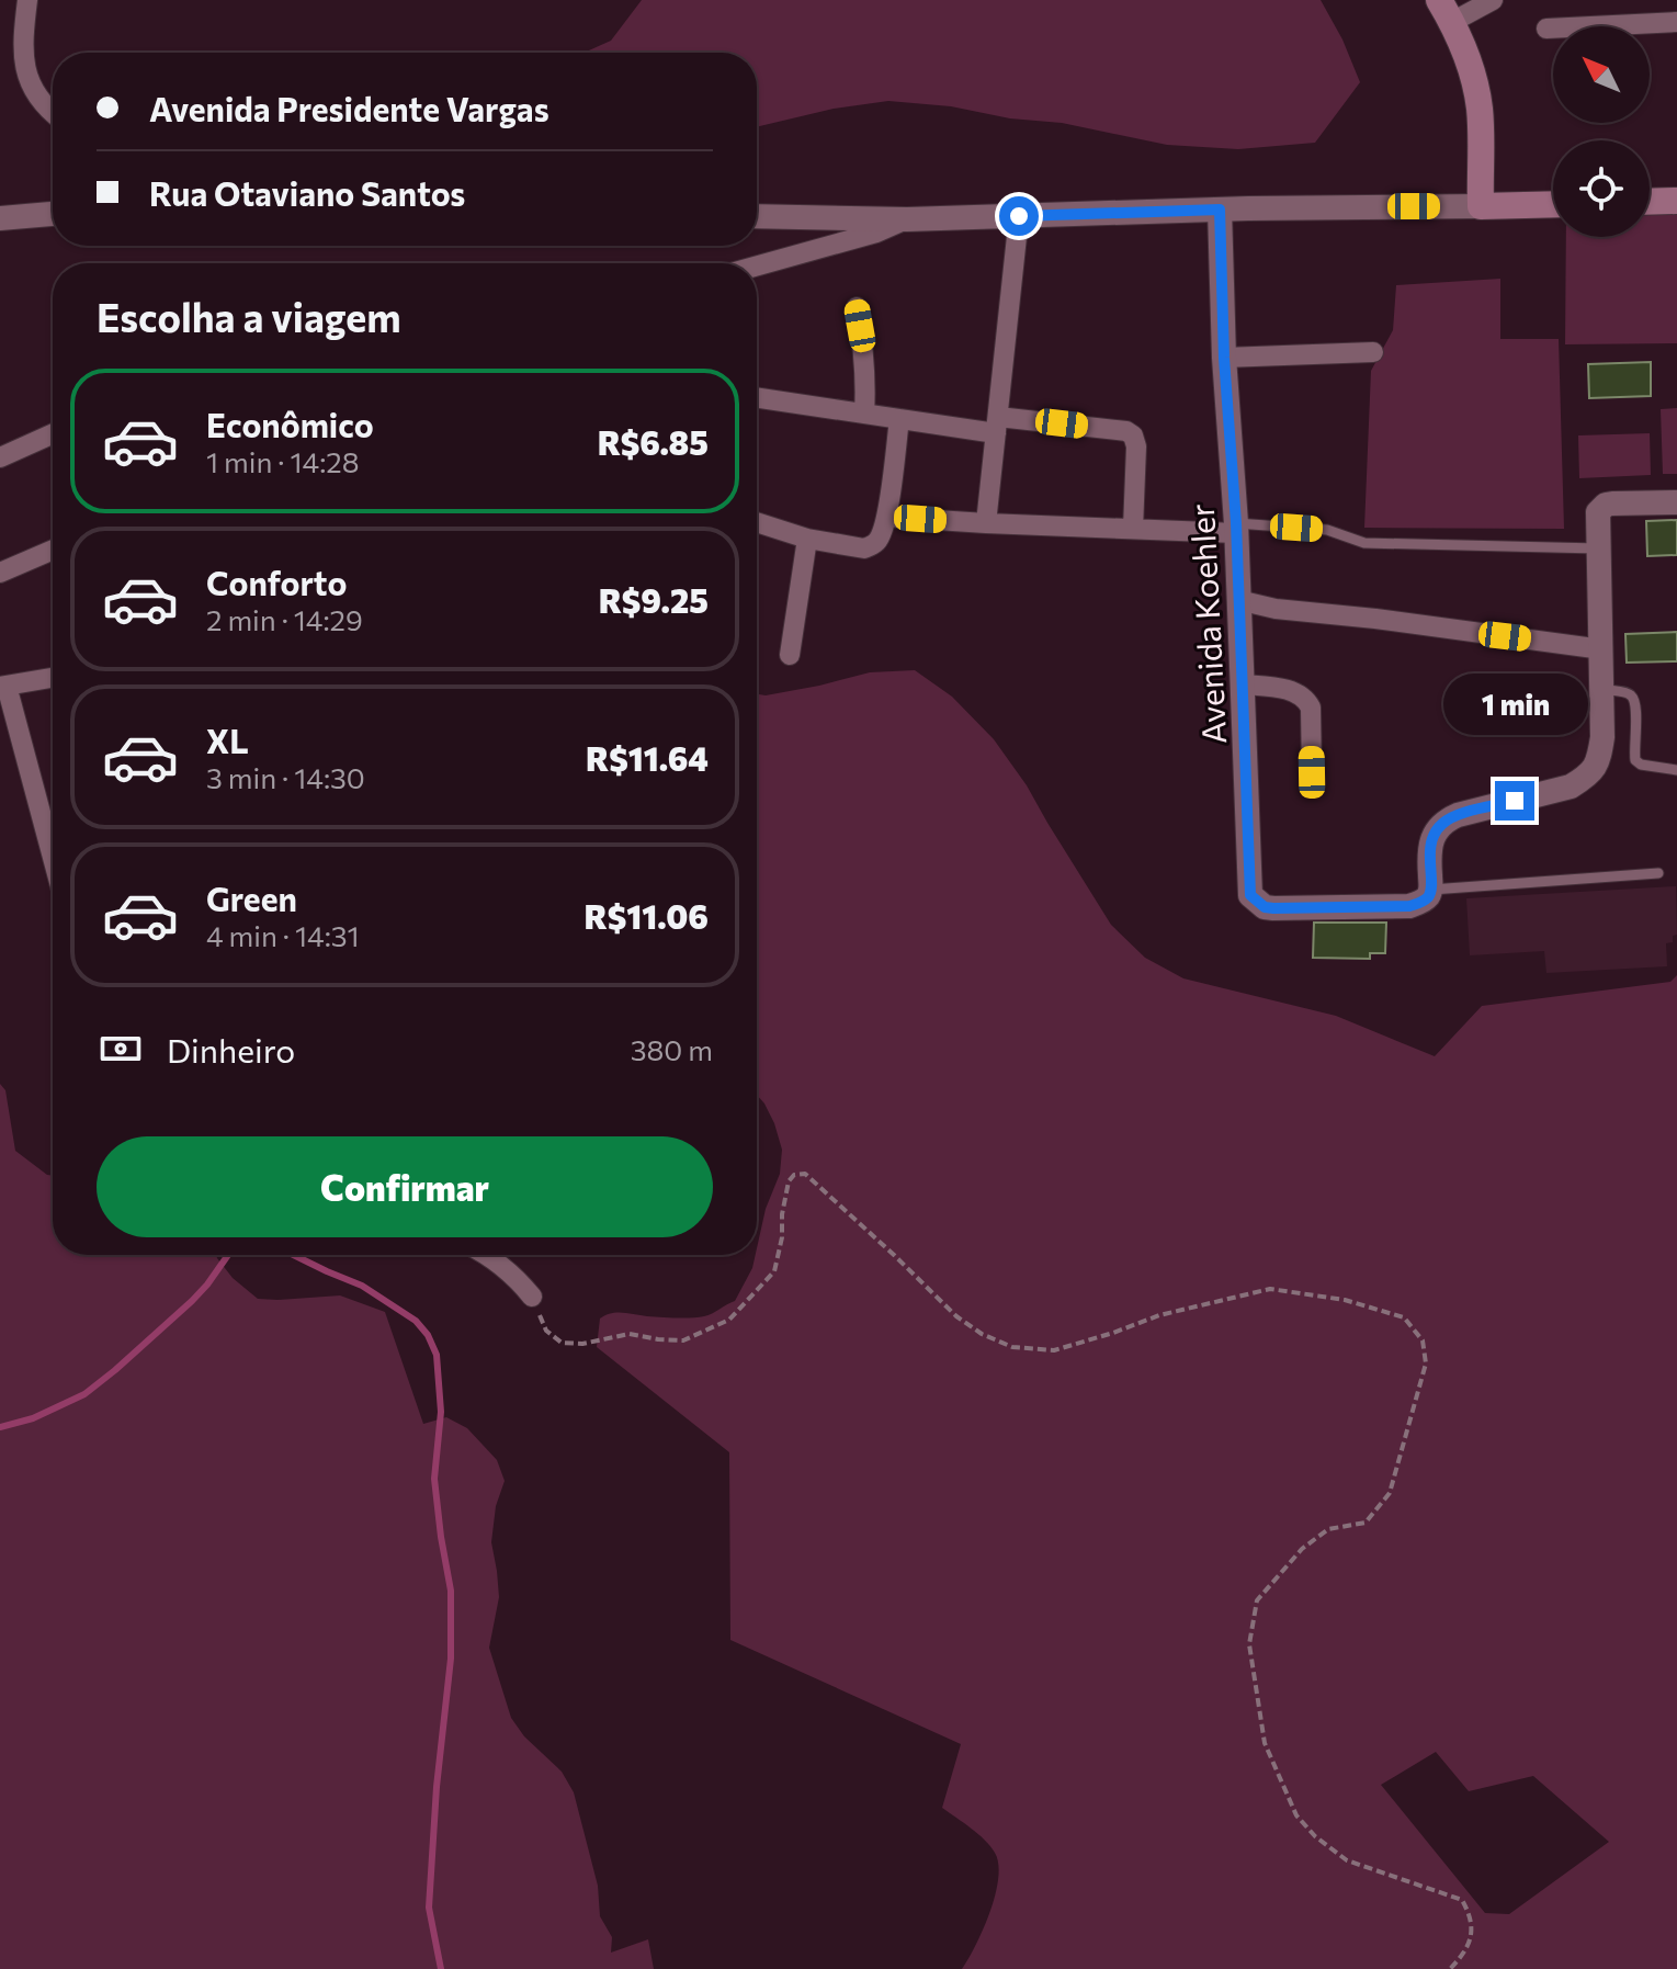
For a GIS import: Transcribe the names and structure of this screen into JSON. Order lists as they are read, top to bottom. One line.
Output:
{"streets":{"street":["Avenida Koehler"]},"north":"top left","page":{"banner":["Avenida Presidente Vargas","Rua Otaviano Santos"],"heading":"Escolha a viagem","list":[{"name":"Econômico","note":"1 min · 14:28","value":"R$6.85"},{"name":"Conforto","note":"2 min · 14:29","value":"R$9.25"},{"name":"XL","note":"3 min · 14:30","value":"R$11.64"},{"name":"Green","note":"4 min · 14:31","value":"R$11.06"}],"bubble":"1 min","pay":["Dinheiro","380 m"],"buttons":"Confirmar"}}
